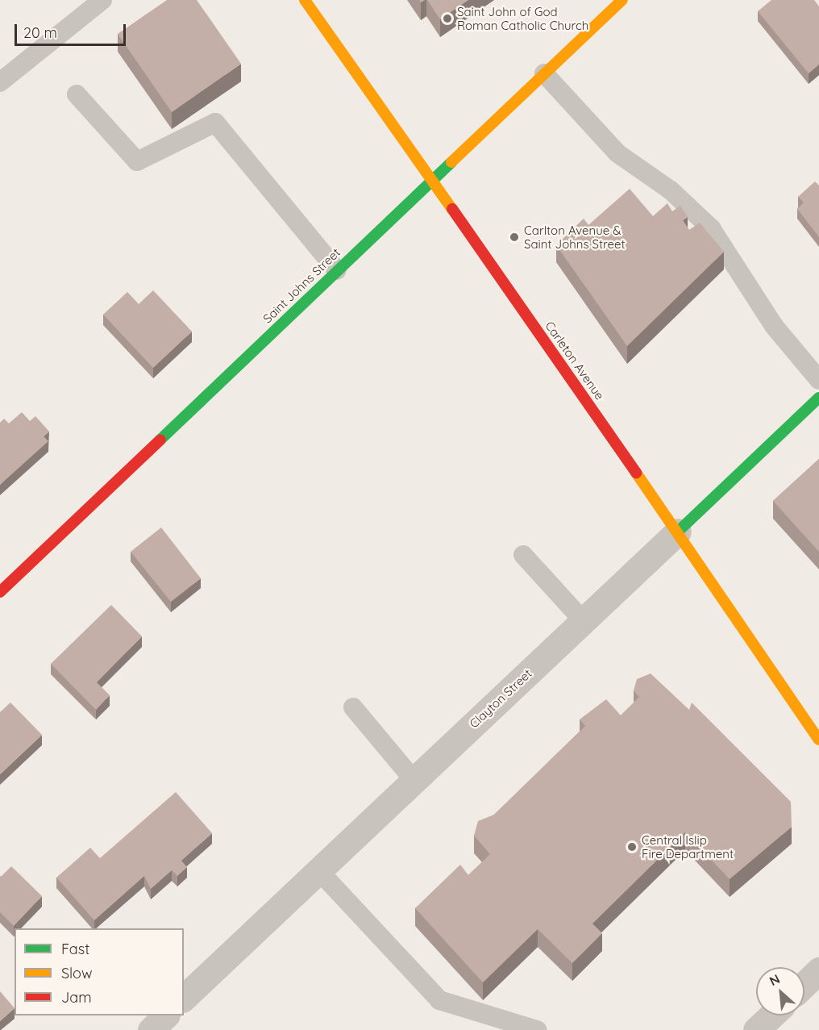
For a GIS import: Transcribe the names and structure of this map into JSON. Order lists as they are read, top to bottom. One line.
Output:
{"streets":{"street":["Saint Johns Street","Carleton Avenue","Clayton Street"]},"crossings":[["Saint Johns Street","Carleton Avenue"],["Carleton Avenue","Clayton Street"]],"places":["Saint John of God Roman Catholic Church","Carlton Avenue & Saint Johns Street","Central Islip Fire Department"],"legend":["Fast","Slow","Jam"],"scale_bar":"20 m","north":"top left"}
